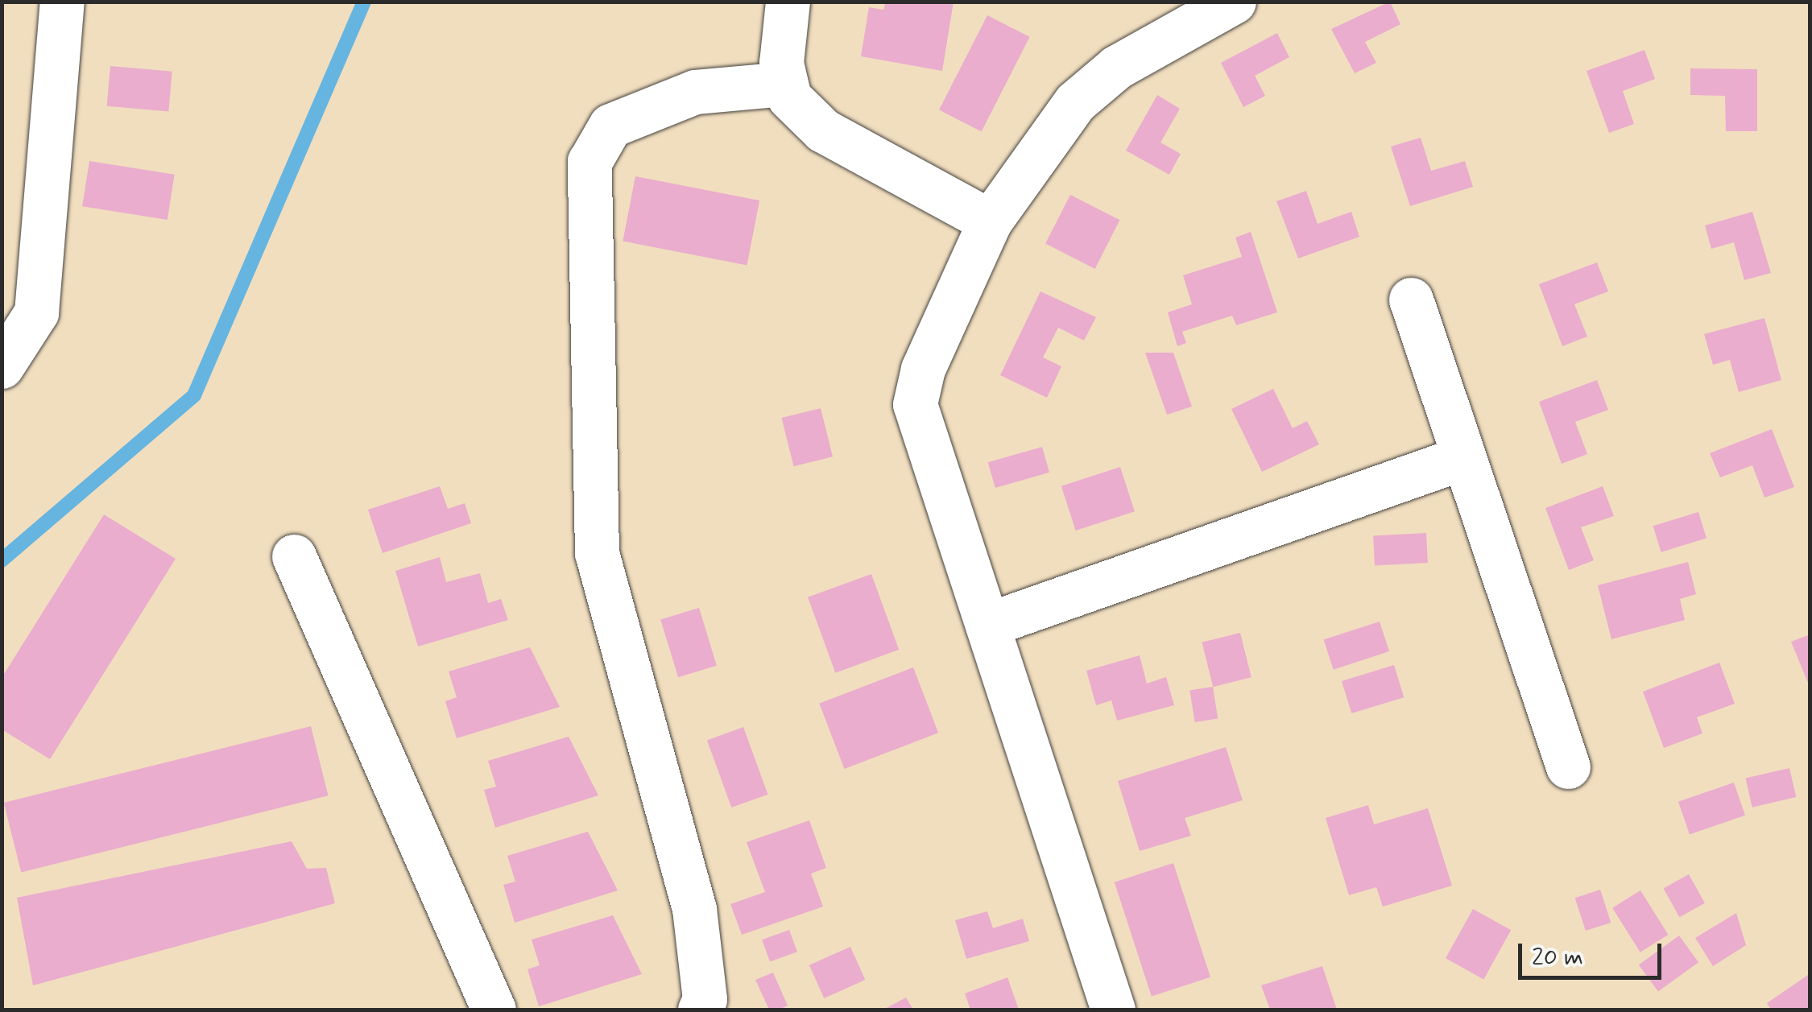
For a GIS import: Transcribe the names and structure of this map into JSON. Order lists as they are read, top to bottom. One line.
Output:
{"scale_bar":"20 m"}
